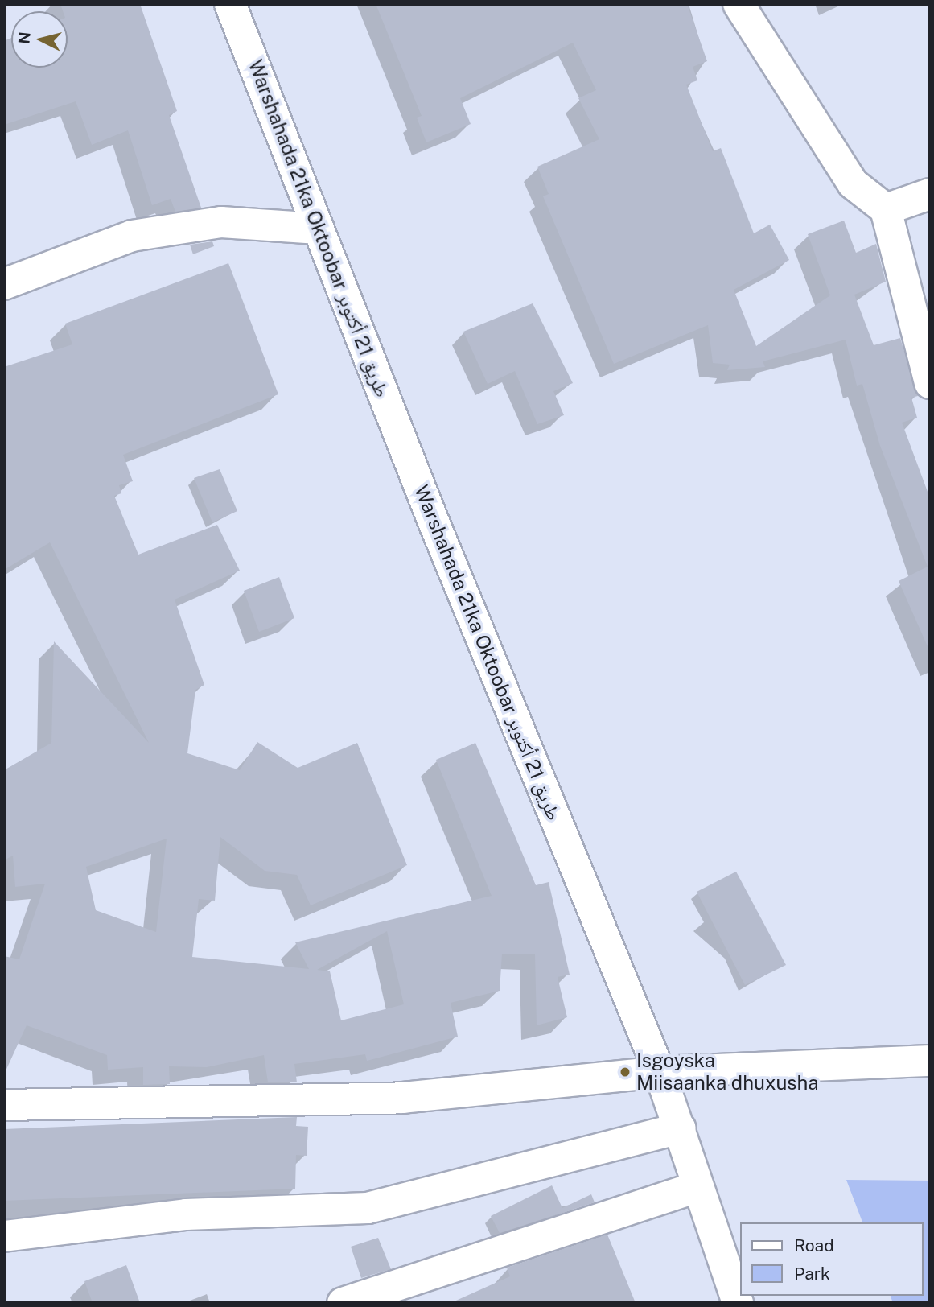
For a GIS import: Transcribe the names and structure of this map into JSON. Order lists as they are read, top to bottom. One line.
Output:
{"streets":{"street":["Warshahada 21ka Oktoobar طريق 21 أكتوبر"]},"places":["Isgoyska Miisaanka dhuxusha"],"legend":["Road","Park"],"north":"left"}
